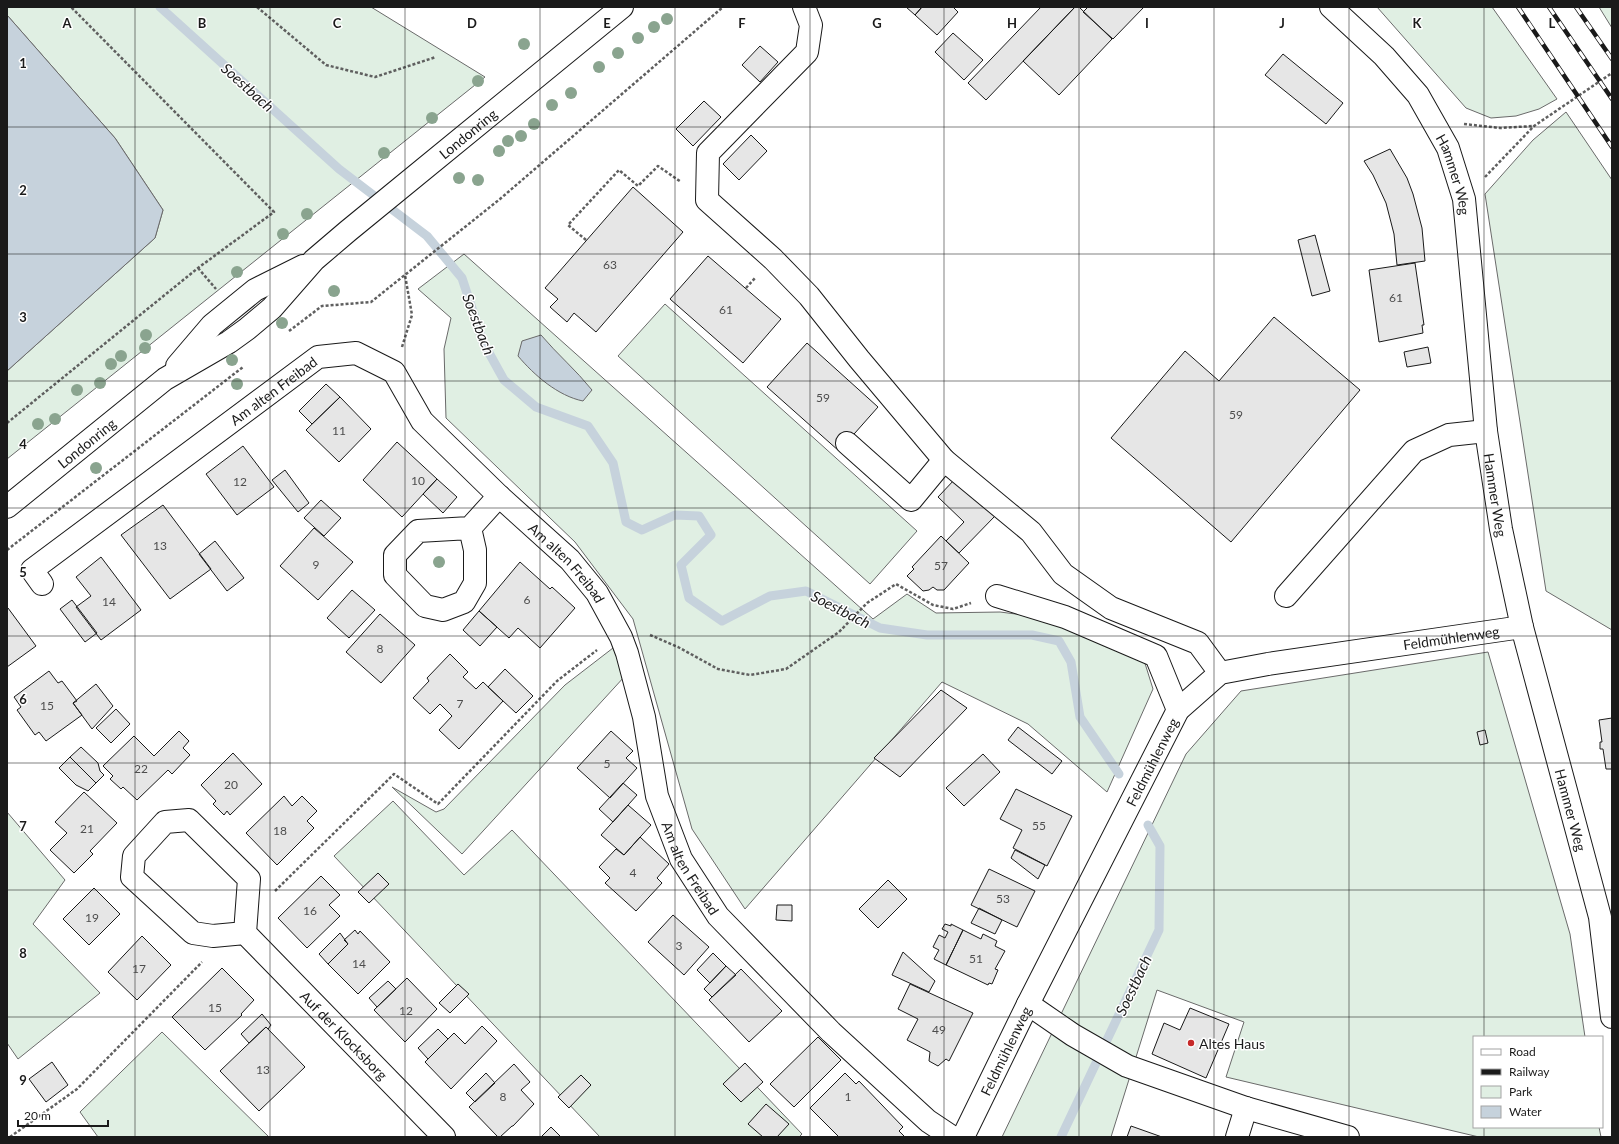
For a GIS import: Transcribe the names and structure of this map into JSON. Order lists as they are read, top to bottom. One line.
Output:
{"streets":{"street":["Londonring","Hammer Weg","Am alten Freibad","Feldmühlenweg","Auf der Klocksborg"]},"crossings":[["Hammer Weg","Feldmühlenweg"]],"water":["Soestbach"],"places":["Altes Haus"],"house_numbers":["63","61","61","59","59","11","10","12","13","9","57","6","14","8","7","15","5","22","20","55","21","18","4","53","16","19","3","51","14","17","15","12","49","13","8","1"],"legend":["Road","Railway","Park","Water"],"scale_bar":"20 m","grid":{"columns":["A","B","C","D","E","F","G","H","I","J","K","L"],"rows":["1","2","3","4","5","6","7","8","9"]}}
